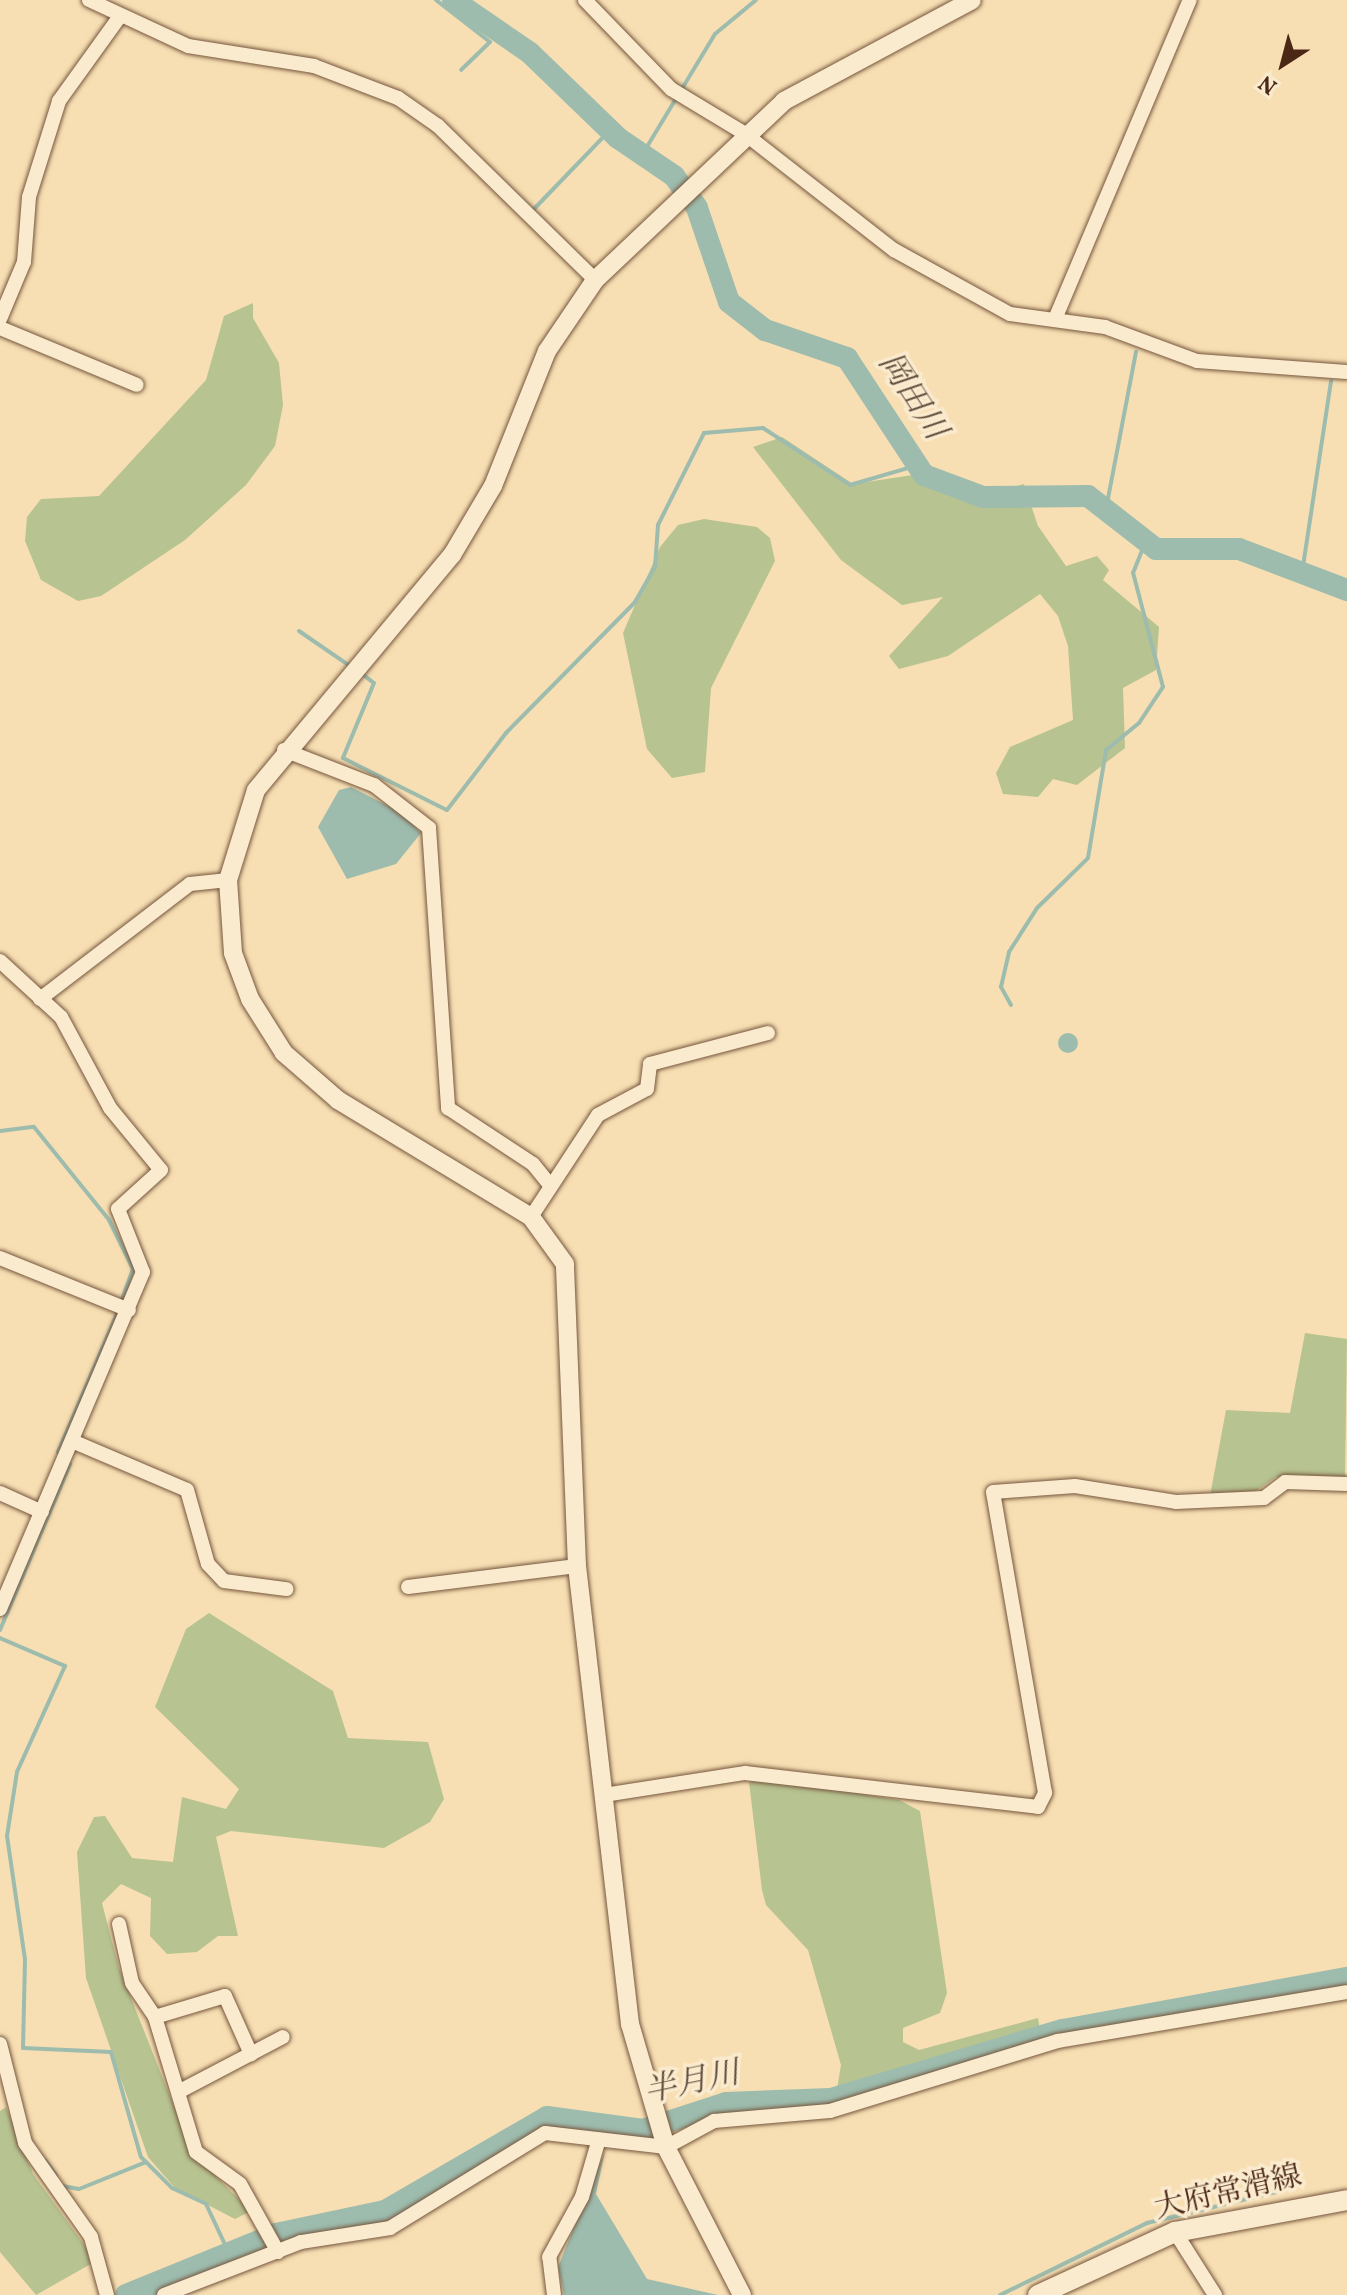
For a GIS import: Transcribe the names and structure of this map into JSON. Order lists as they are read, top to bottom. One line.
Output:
{"streets":{"main road":["大府常滑線"]},"water":["岡田川","半月川"],"north":"bottom left"}
